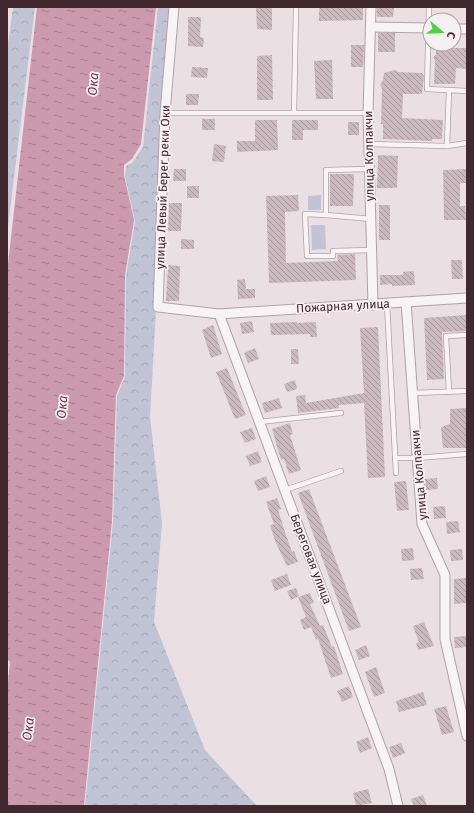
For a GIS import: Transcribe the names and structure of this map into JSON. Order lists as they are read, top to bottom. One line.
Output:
{"streets":{"street":["улица Колпакчи","улица Левый Берег реки Оки","Пожарная улица","Береговая улица"]},"crossings":[["улица Колпакчи","Пожарная улица"],["улица Левый Берег реки Оки","Пожарная улица"],["улица Левый Берег реки Оки","Береговая улица"],["Пожарная улица","Береговая улица"]],"water":["Ока"],"north":"right"}
